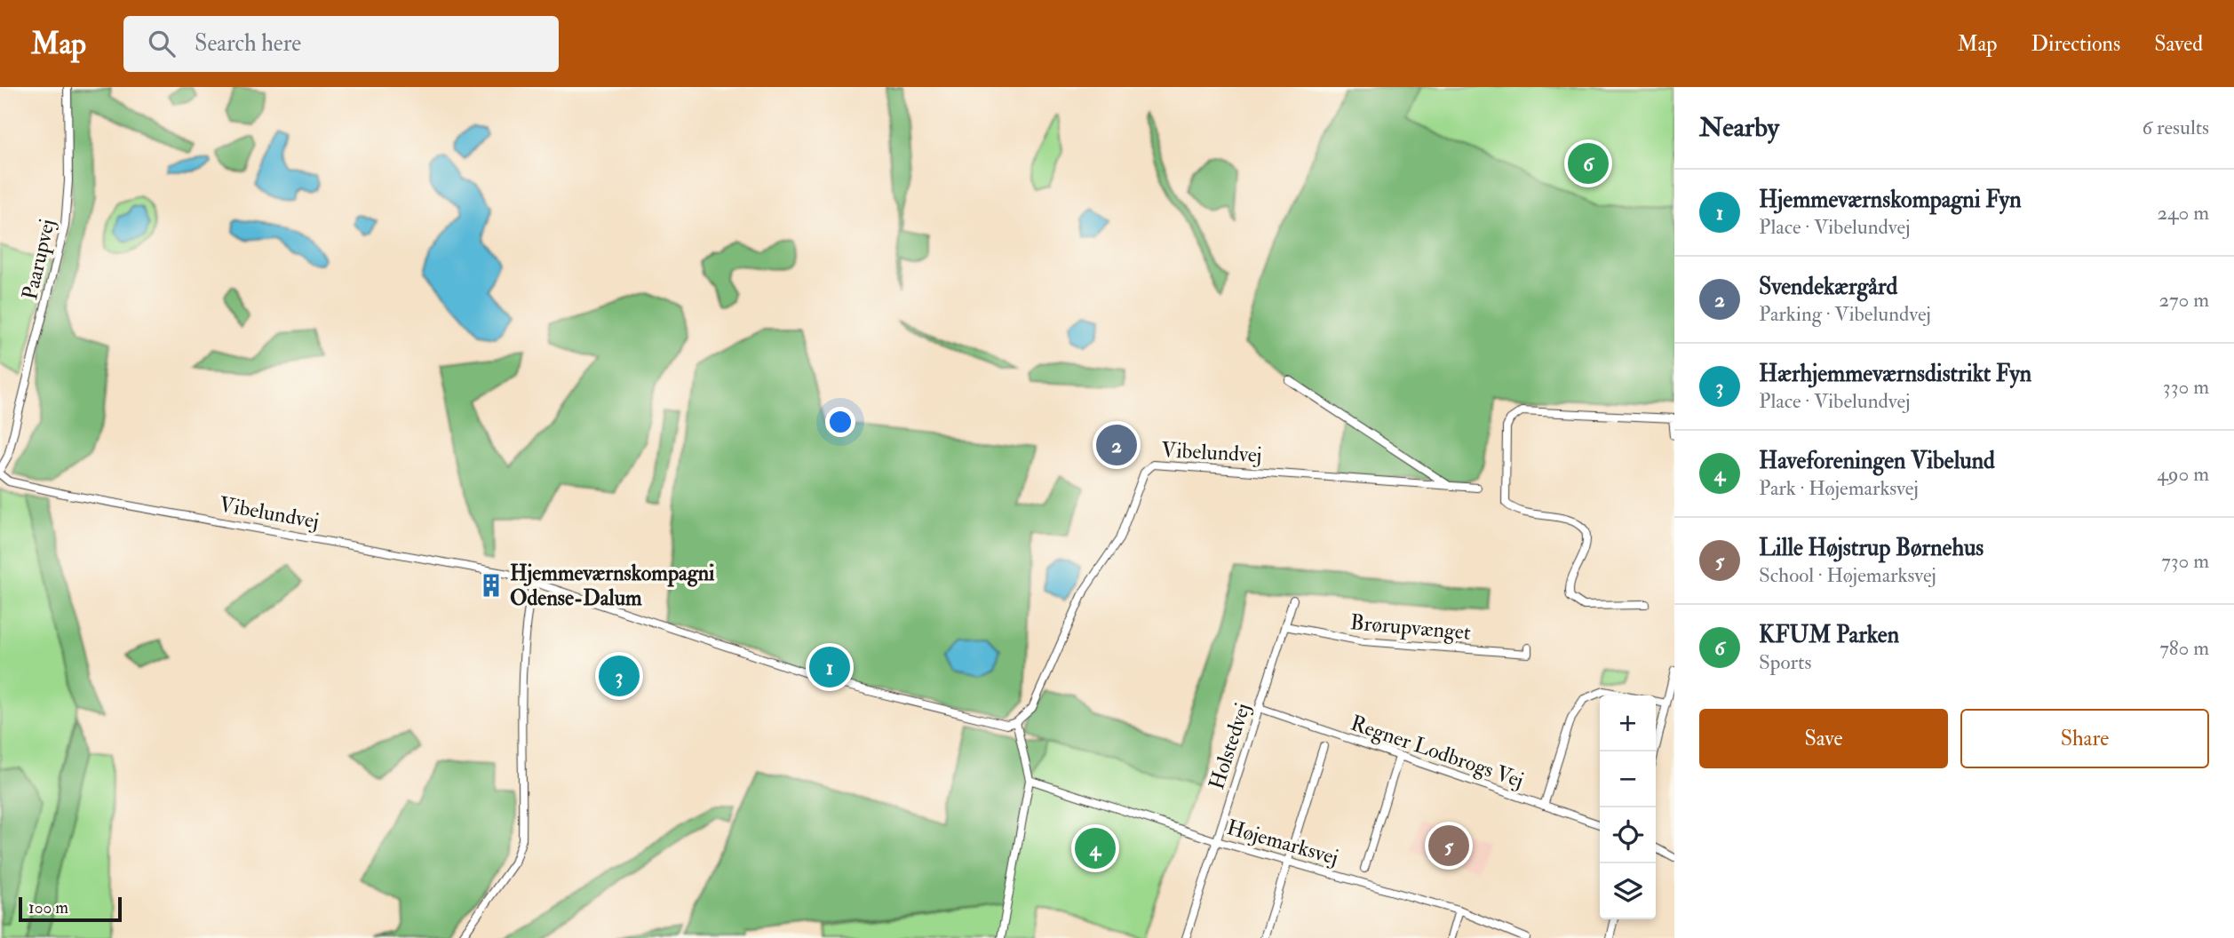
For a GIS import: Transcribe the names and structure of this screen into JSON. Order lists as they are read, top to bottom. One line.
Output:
{"streets":{"street":["Paarupvej","Vibelundvej","Brørupvænget","Holstedvej","Regner Lodbrogs Vej","Højemarksvej"]},"crossings":[["Brørupvænget","Holstedvej"],["Holstedvej","Regner Lodbrogs Vej"],["Holstedvej","Højemarksvej"]],"places":{"building":["Hjemmeværnskompagni Odense-Dalum"]},"scale_bar":"100 m","page":{"header":"Map","search":"Search here","nav":["Map","Directions","Saved"],"heading":["Nearby","6 results"],"pins":["6","2","1","3","5","4"],"list":[{"mark":"1","name":"Hjemmeværnskompagni Fyn","note":"Place · Vibelundvej","value":"240 m"},{"mark":"2","name":"Svendekærgård","note":"Parking · Vibelundvej","value":"270 m"},{"mark":"3","name":"Hærhjemmeværnsdistrikt Fyn","note":"Place · Vibelundvej","value":"330 m"},{"mark":"4","name":"Haveforeningen Vibelund","note":"Park · Højemarksvej","value":"490 m"},{"mark":"5","name":"Lille Højstrup Børnehus","note":"School · Højemarksvej","value":"730 m"},{"mark":"6","name":"KFUM Parken","note":"Sports","value":"780 m"}],"buttons":["Save","Share"],"map_buttons":["+","−"],"scale":"100 m"}}
